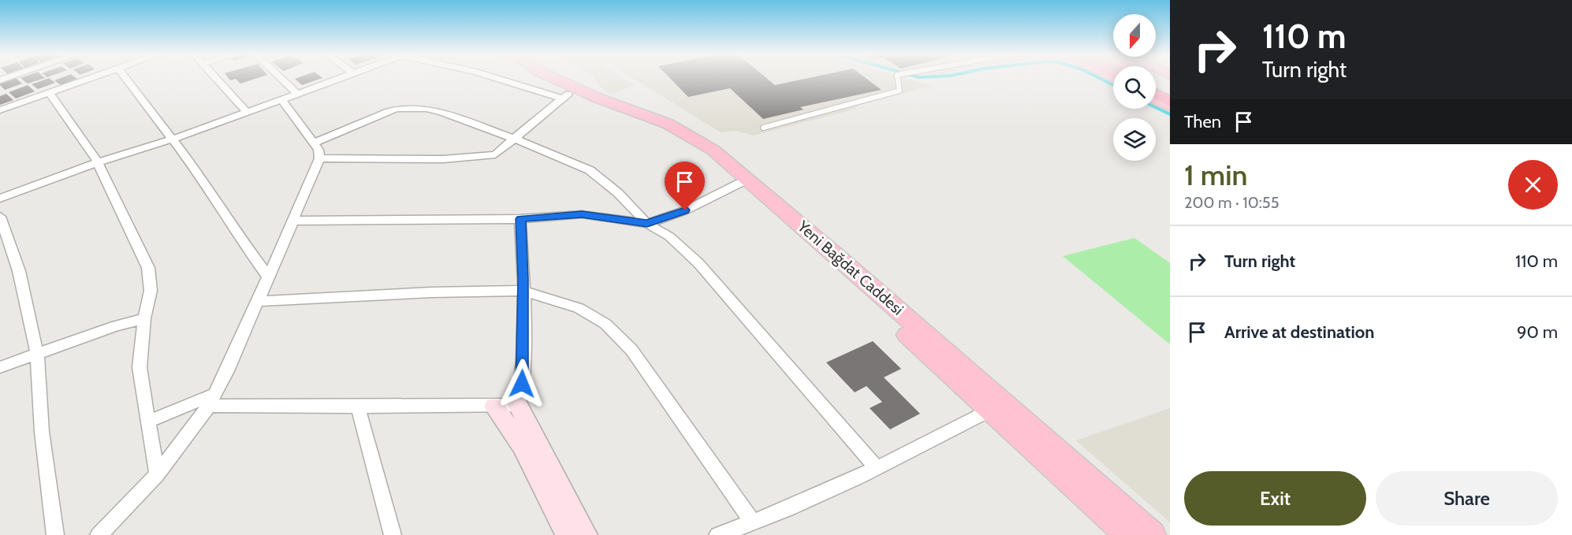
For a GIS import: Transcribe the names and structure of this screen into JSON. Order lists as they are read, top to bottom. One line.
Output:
{"streets":{"main road":["Yeni Bağdat Caddesi"]},"north":"bottom","page":{"turn":["110 m","Turn right"],"then":"Then","heading":["1 min","200 m · 10:55"],"list":[{"name":"Turn right","value":"110 m"},{"name":"Arrive at destination","value":"90 m"}],"buttons":["Exit","Share"]}}
